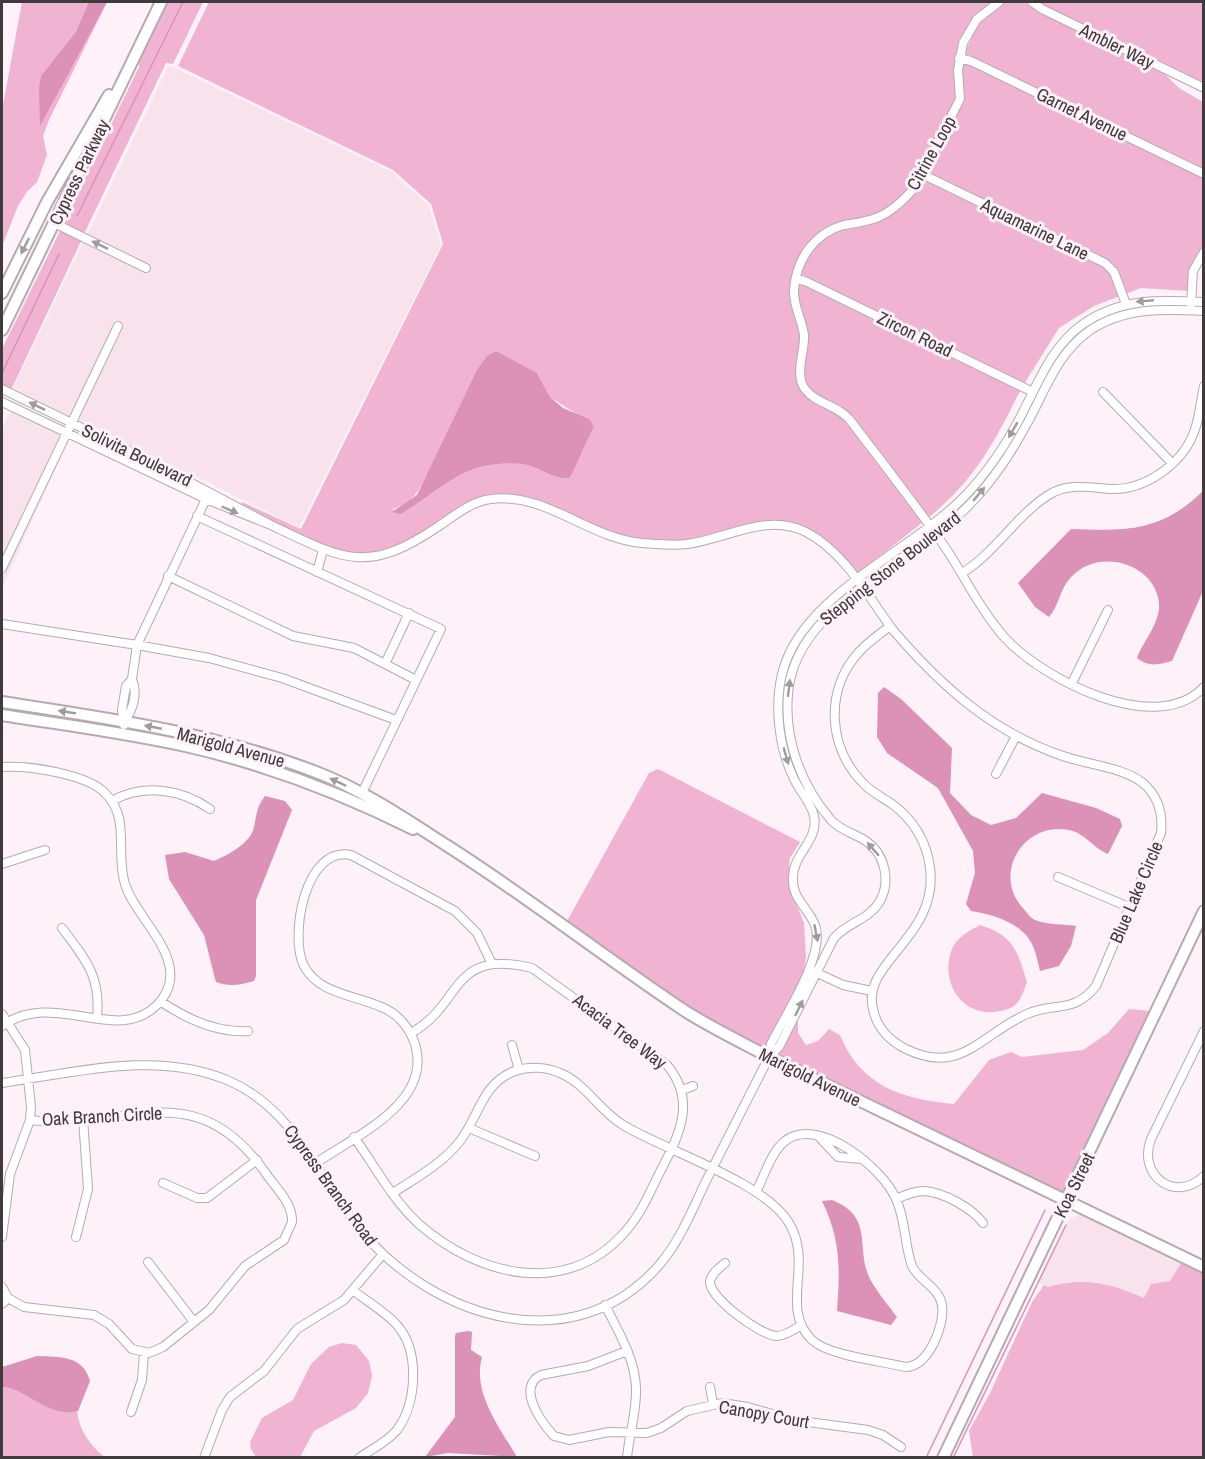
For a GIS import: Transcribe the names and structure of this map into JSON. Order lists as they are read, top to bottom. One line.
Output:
{"streets":{"main road":["Cypress Parkway","Marigold Avenue","Koa Street"],"street":["Ambler Way","Garnet Avenue","Citrine Loop","Aquamarine Lane","Zircon Road","Solivita Boulevard","Stepping Stone Boulevard","Blue Lake Circle","Acacia Tree Way","Oak Branch Circle","Cypress Branch Road","Canopy Court"]},"crossings":[["Garnet Avenue","Citrine Loop"],["Citrine Loop","Aquamarine Lane"],["Citrine Loop","Zircon Road"],["Citrine Loop","Stepping Stone Boulevard"],["Aquamarine Lane","Stepping Stone Boulevard"],["Zircon Road","Stepping Stone Boulevard"],["Solivita Boulevard","Stepping Stone Boulevard"],["Solivita Boulevard","Blue Lake Circle"],["Stepping Stone Boulevard","Marigold Avenue"],["Stepping Stone Boulevard","Blue Lake Circle"],["Stepping Stone Boulevard","Cypress Branch Road"],["Marigold Avenue","Cypress Branch Road"],["Marigold Avenue","Koa Street"],["Oak Branch Circle","Cypress Branch Road"]]}
